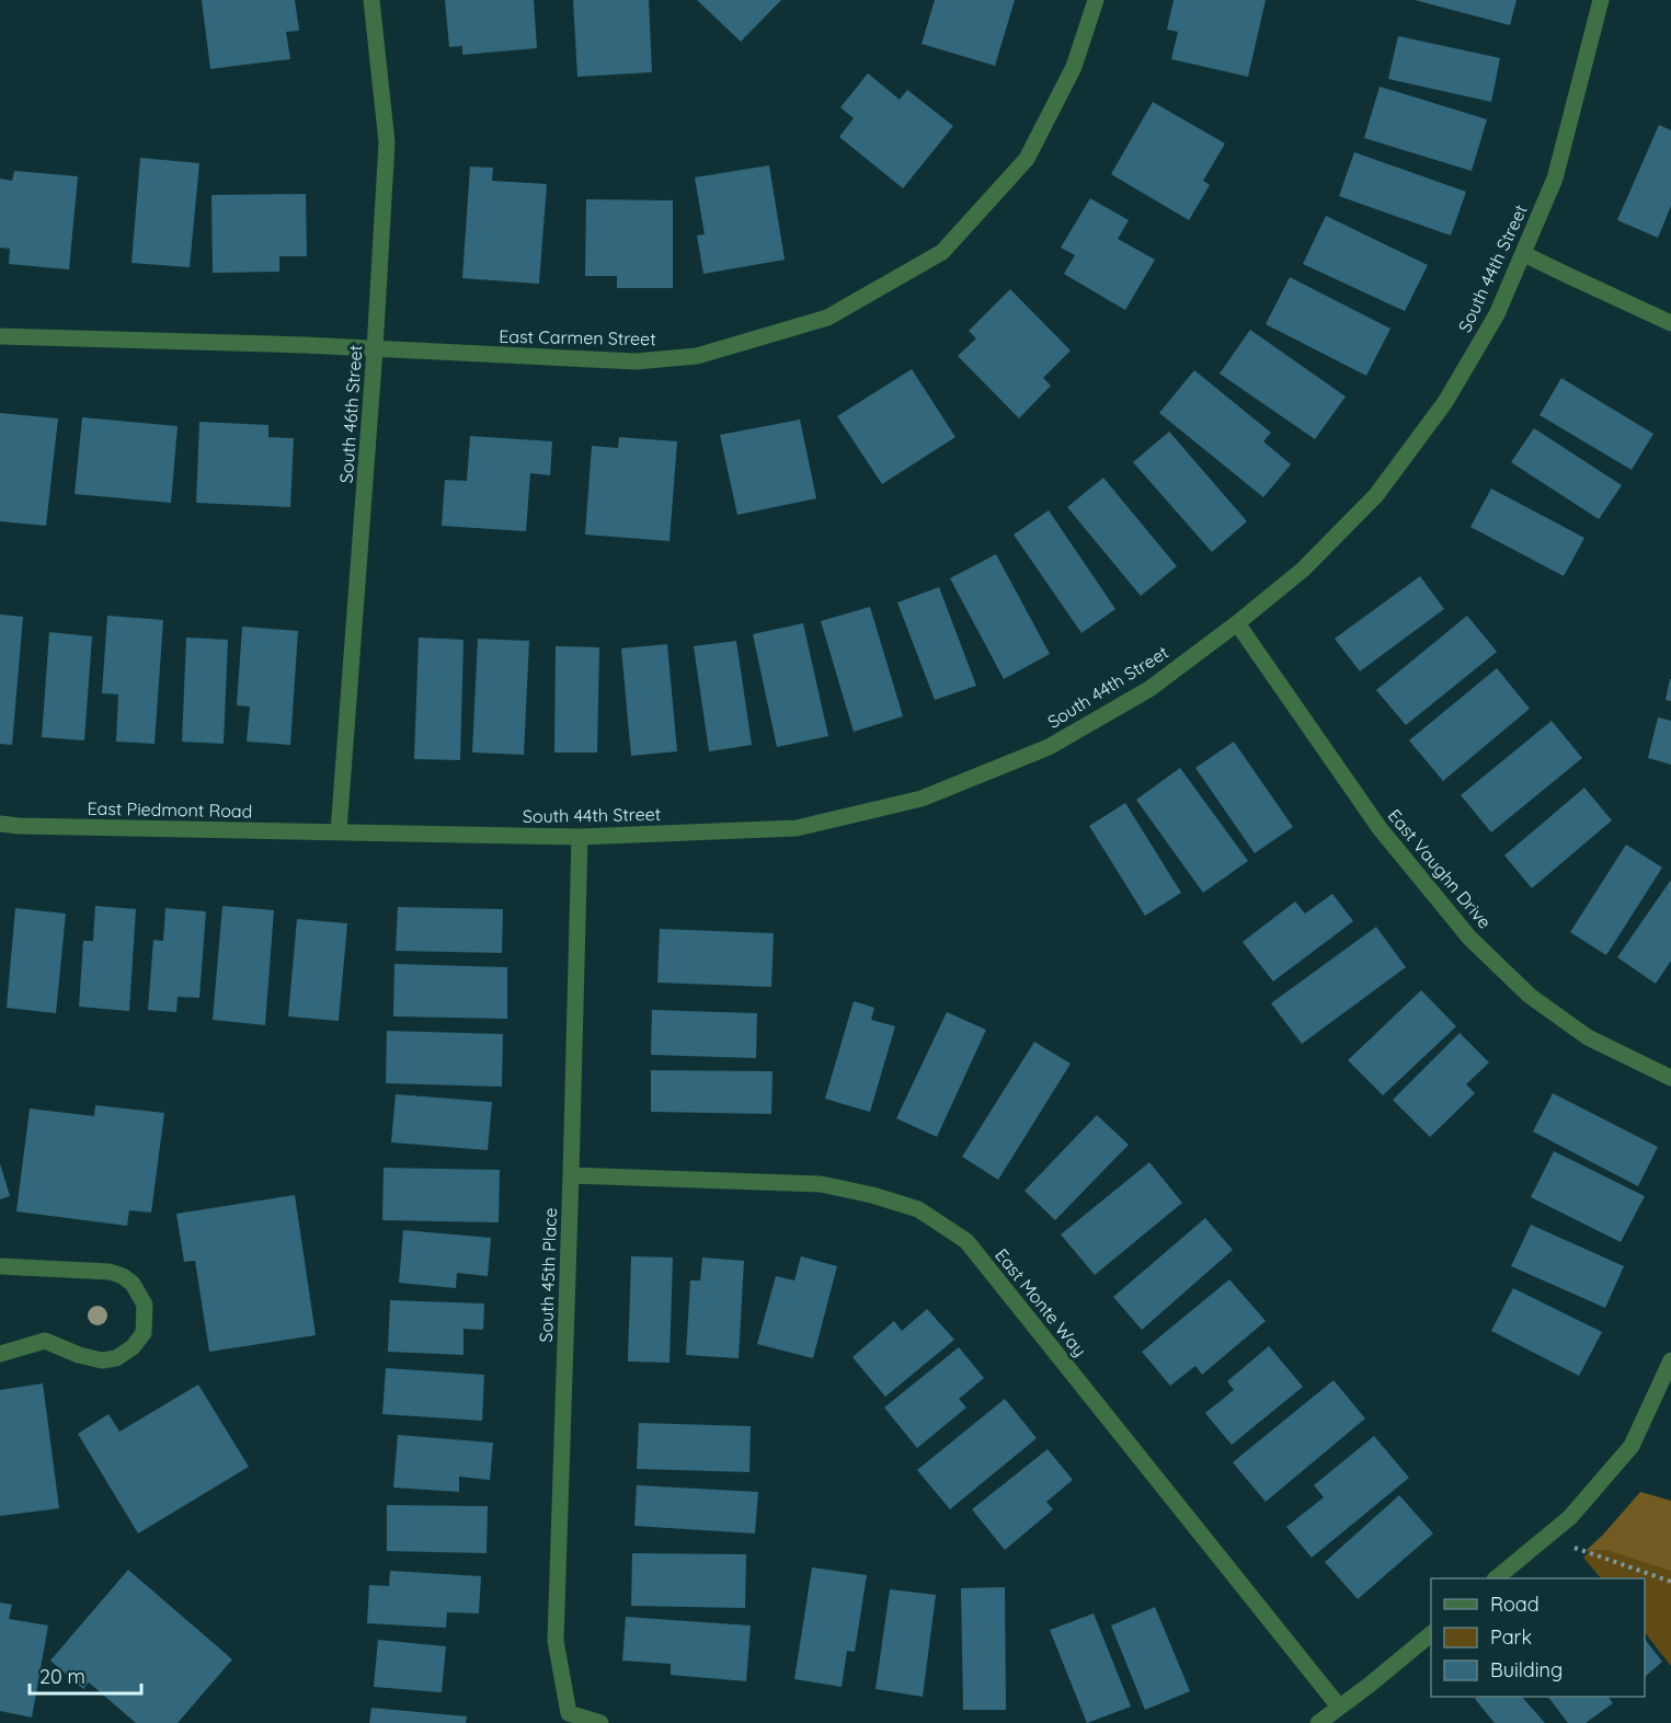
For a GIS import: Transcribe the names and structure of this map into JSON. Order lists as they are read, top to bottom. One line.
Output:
{"streets":{"street":["South 44th Street","East Carmen Street","South 46th Street","East Piedmont Road","East Vaughn Drive","South 45th Place","East Monte Way"]},"crossings":[["South 44th Street","South 46th Street"],["South 44th Street","East Piedmont Road"],["South 44th Street","East Vaughn Drive"],["South 44th Street","South 45th Place"],["East Carmen Street","South 46th Street"],["South 46th Street","East Piedmont Road"],["South 45th Place","East Monte Way"]],"legend":["Road","Park","Building"],"scale_bar":"20 m"}
